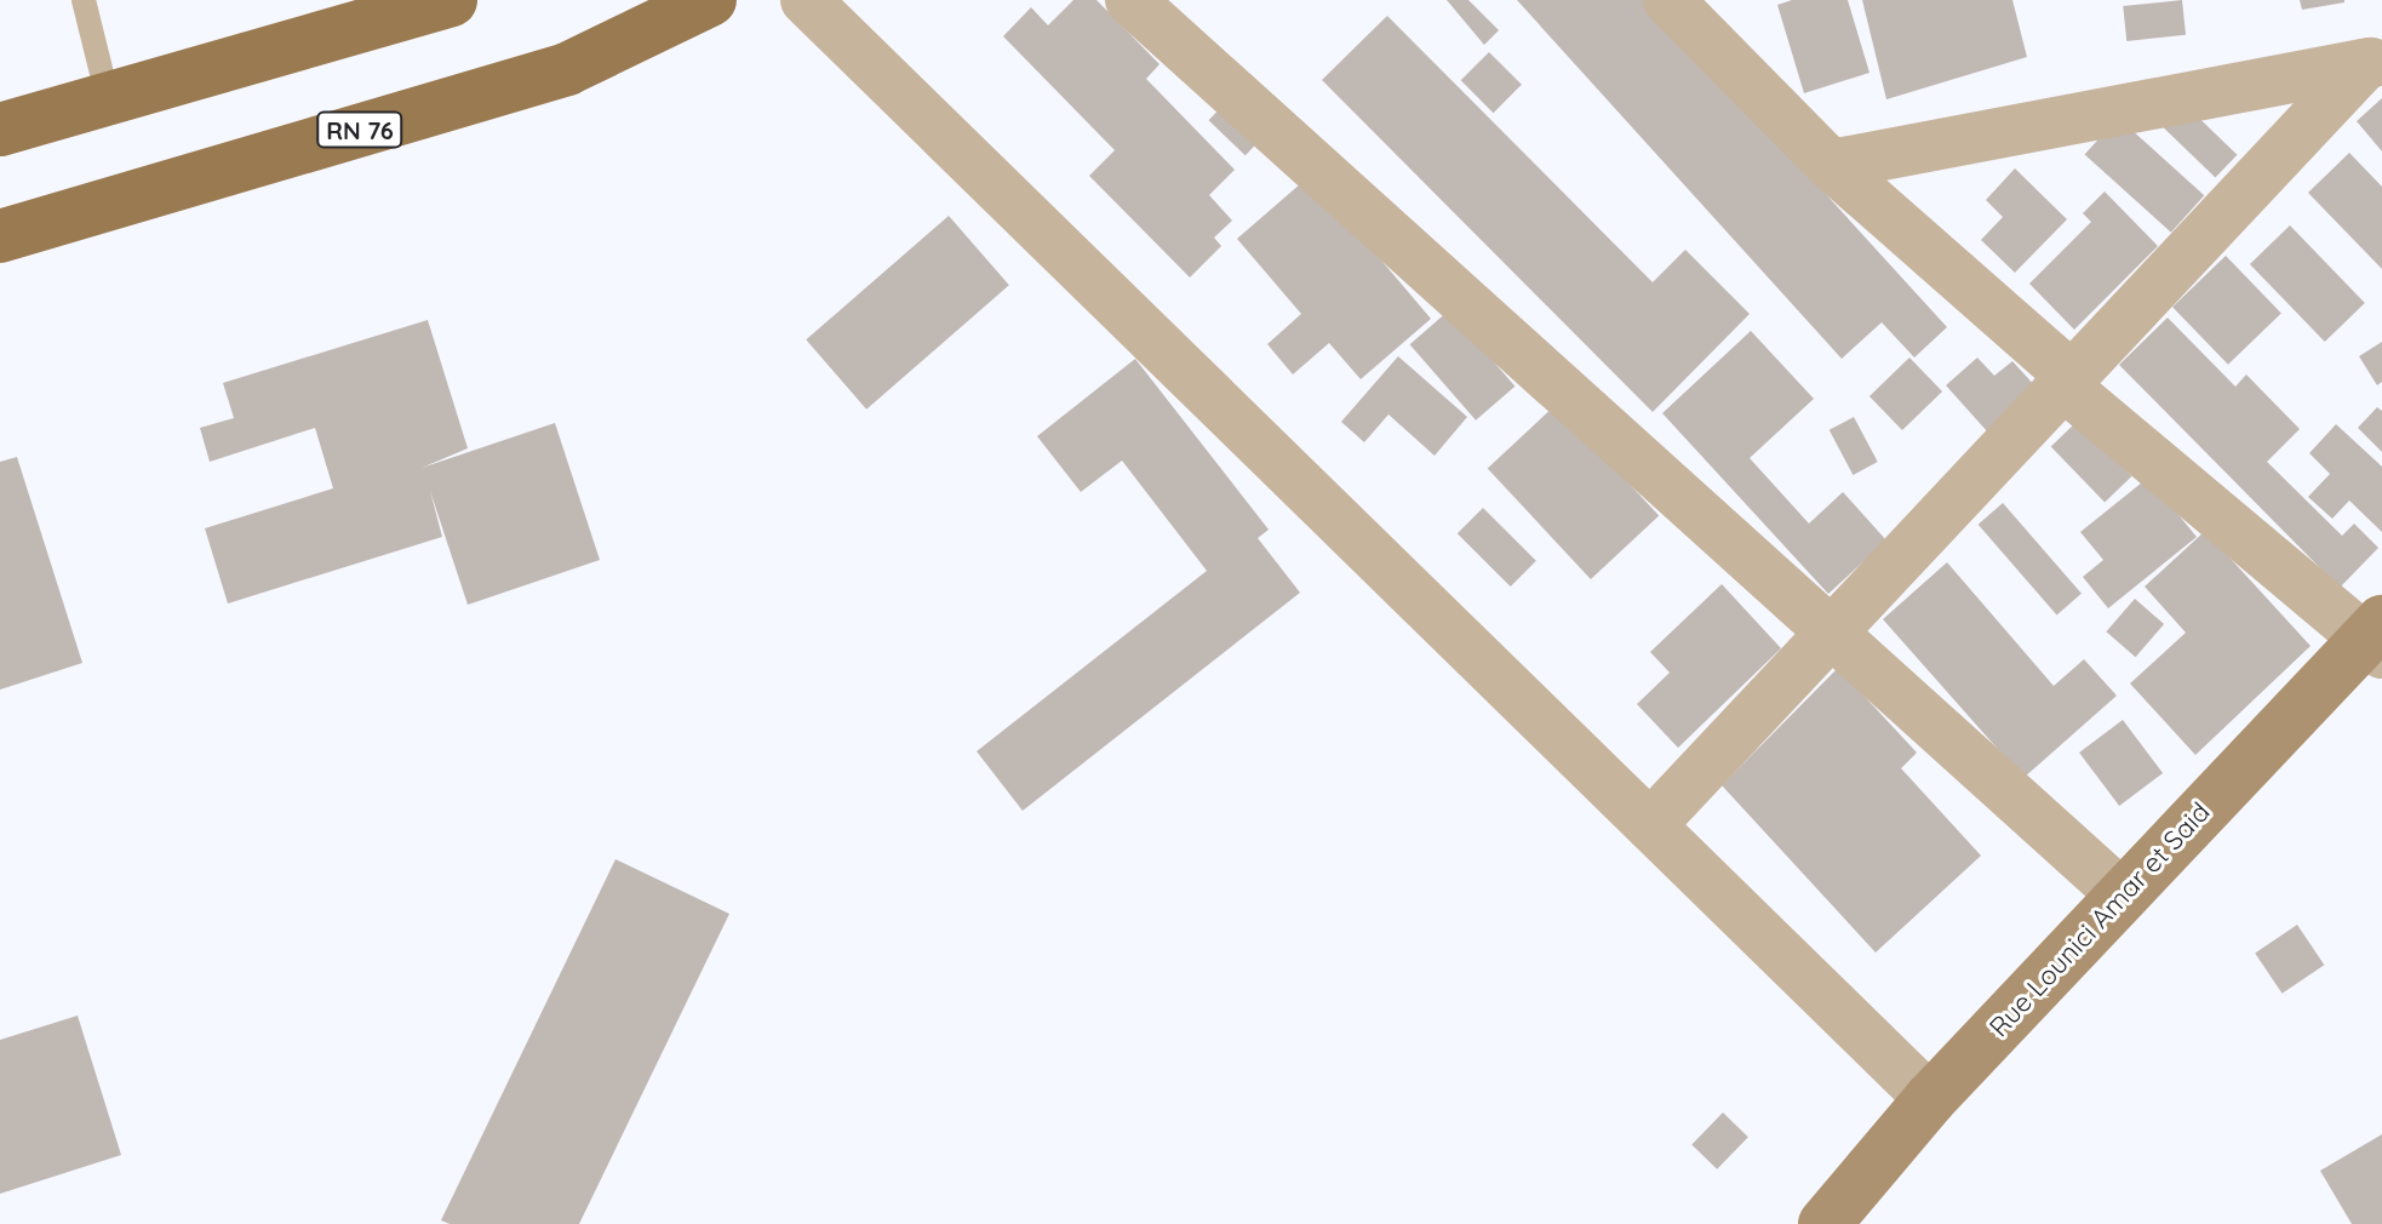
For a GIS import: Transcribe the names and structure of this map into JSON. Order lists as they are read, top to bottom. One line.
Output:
{"streets":{"main road":["RN 76","Rue Lounici Amar et Said"]}}
